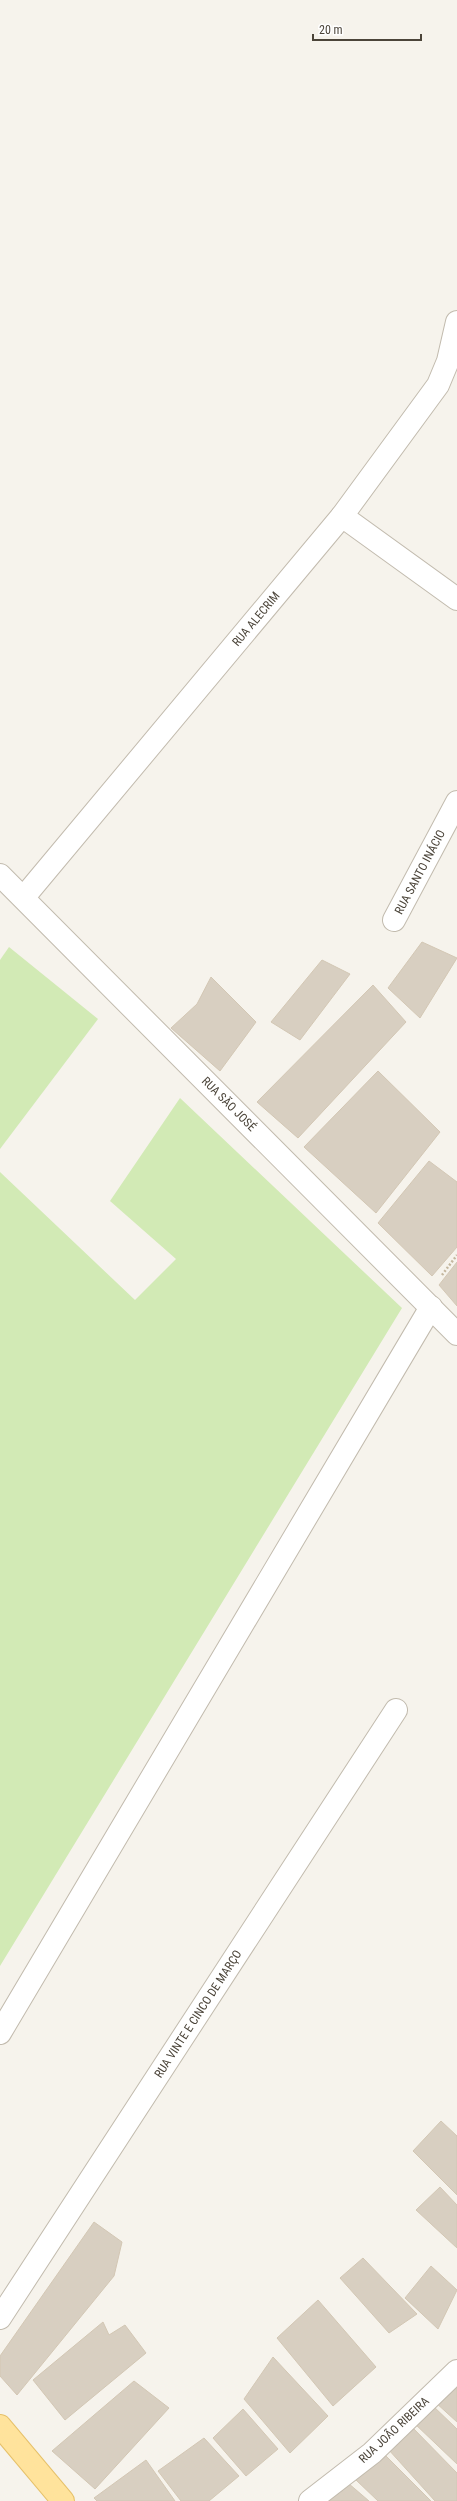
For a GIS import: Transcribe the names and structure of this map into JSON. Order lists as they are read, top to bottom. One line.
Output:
{"streets":{"street":["RUA ALECRIM","RUA SANTO INÁCIO","RUA SÃO JOSÉ","RUA VINTE E CINCO DE MARÇO","RUA JOÃO RIBEIRA"]},"crossings":[["RUA ALECRIM","RUA SÃO JOSÉ"]],"scale_bar":"20 m"}
